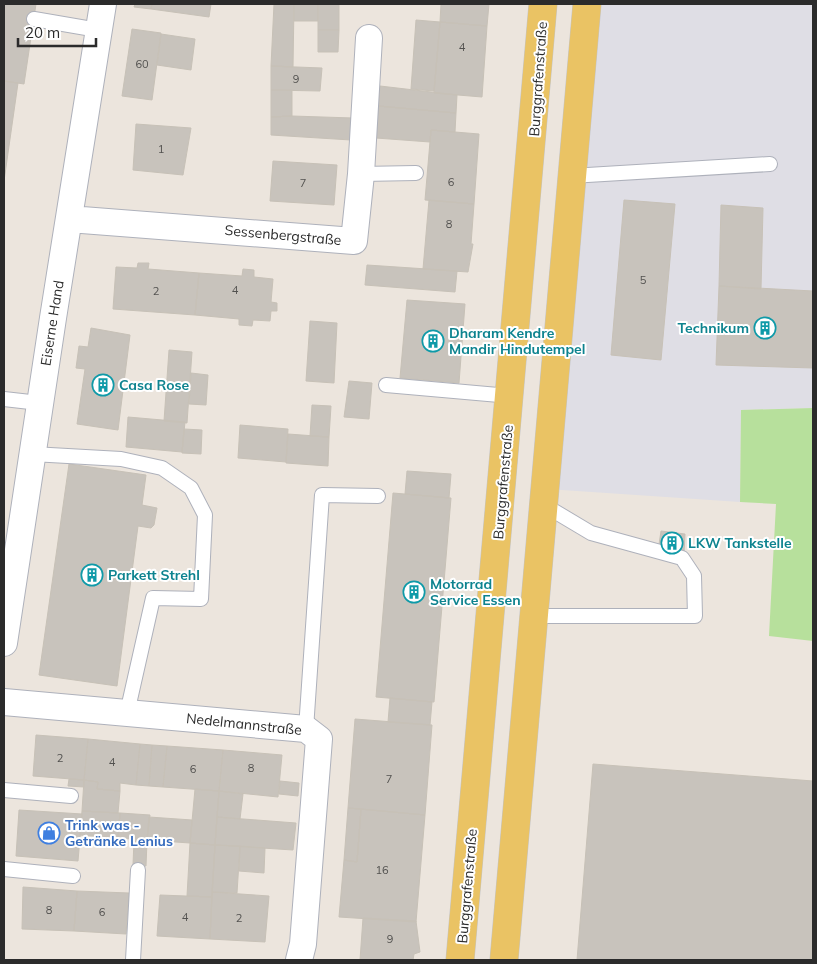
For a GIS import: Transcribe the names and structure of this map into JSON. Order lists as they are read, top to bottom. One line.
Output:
{"streets":{"main road":["Burggrafenstraße"],"street":["Sessenbergstraße","Eiserne Hand","Nedelmannstraße"]},"crossings":[["Sessenbergstraße","Eiserne Hand"]],"places":{"building":["Technikum","Dharam Kendre Mandir Hindutempel","Casa Rose","LKW Tankstelle","Parkett Strehl","Motorrad Service Essen"],"shop":["Trink was - Getränke Lenius"]},"house_numbers":["4","60","9","1","6","7","8","5","4","2","2","4","8","6","7","16","8","6","4","2","9"],"scale_bar":"20 m"}
